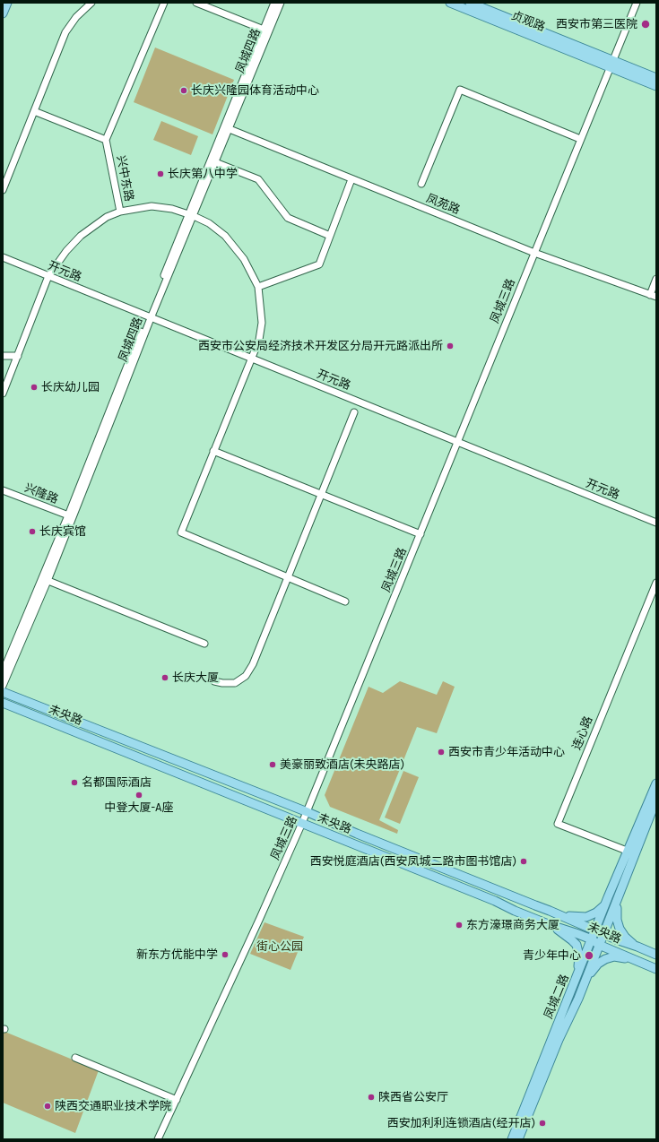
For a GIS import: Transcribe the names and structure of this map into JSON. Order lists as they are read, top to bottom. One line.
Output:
{"streets":{"main road":["贞观路","未央路","凤城二路"],"street":["凤城四路","兴中东路","凤苑路","开元路","凤城三路","兴隆路","连心路"]},"crossings":[["贞观路","凤城三路"],["凤城四路","凤苑路"],["凤城四路","开元路"],["凤城四路","兴隆路"],["兴中东路","开元路"],["凤苑路","凤城三路"],["开元路","凤城三路"],["凤城三路","未央路"],["未央路","凤城二路"],["连心路","凤城二路"]],"parks":["街心公园"],"places":["西安市第三医院","长庆兴隆园体育活动中心","长庆第八中学","西安市公安局经济技术开发区分局开元路派出所","长庆幼儿园","长庆宾馆","长庆大厦","西安市青少年活动中心","美豪丽致酒店(未央路店)","名都国际酒店","中登大厦-A座","西安悦庭酒店(西安凤城二路市图书馆店)","东方濠璟商务大厦","新东方优能中学","青少年中心","陕西省公安厅","陕西交通职业技术学院","西安加利利连锁酒店(经开店)"]}
